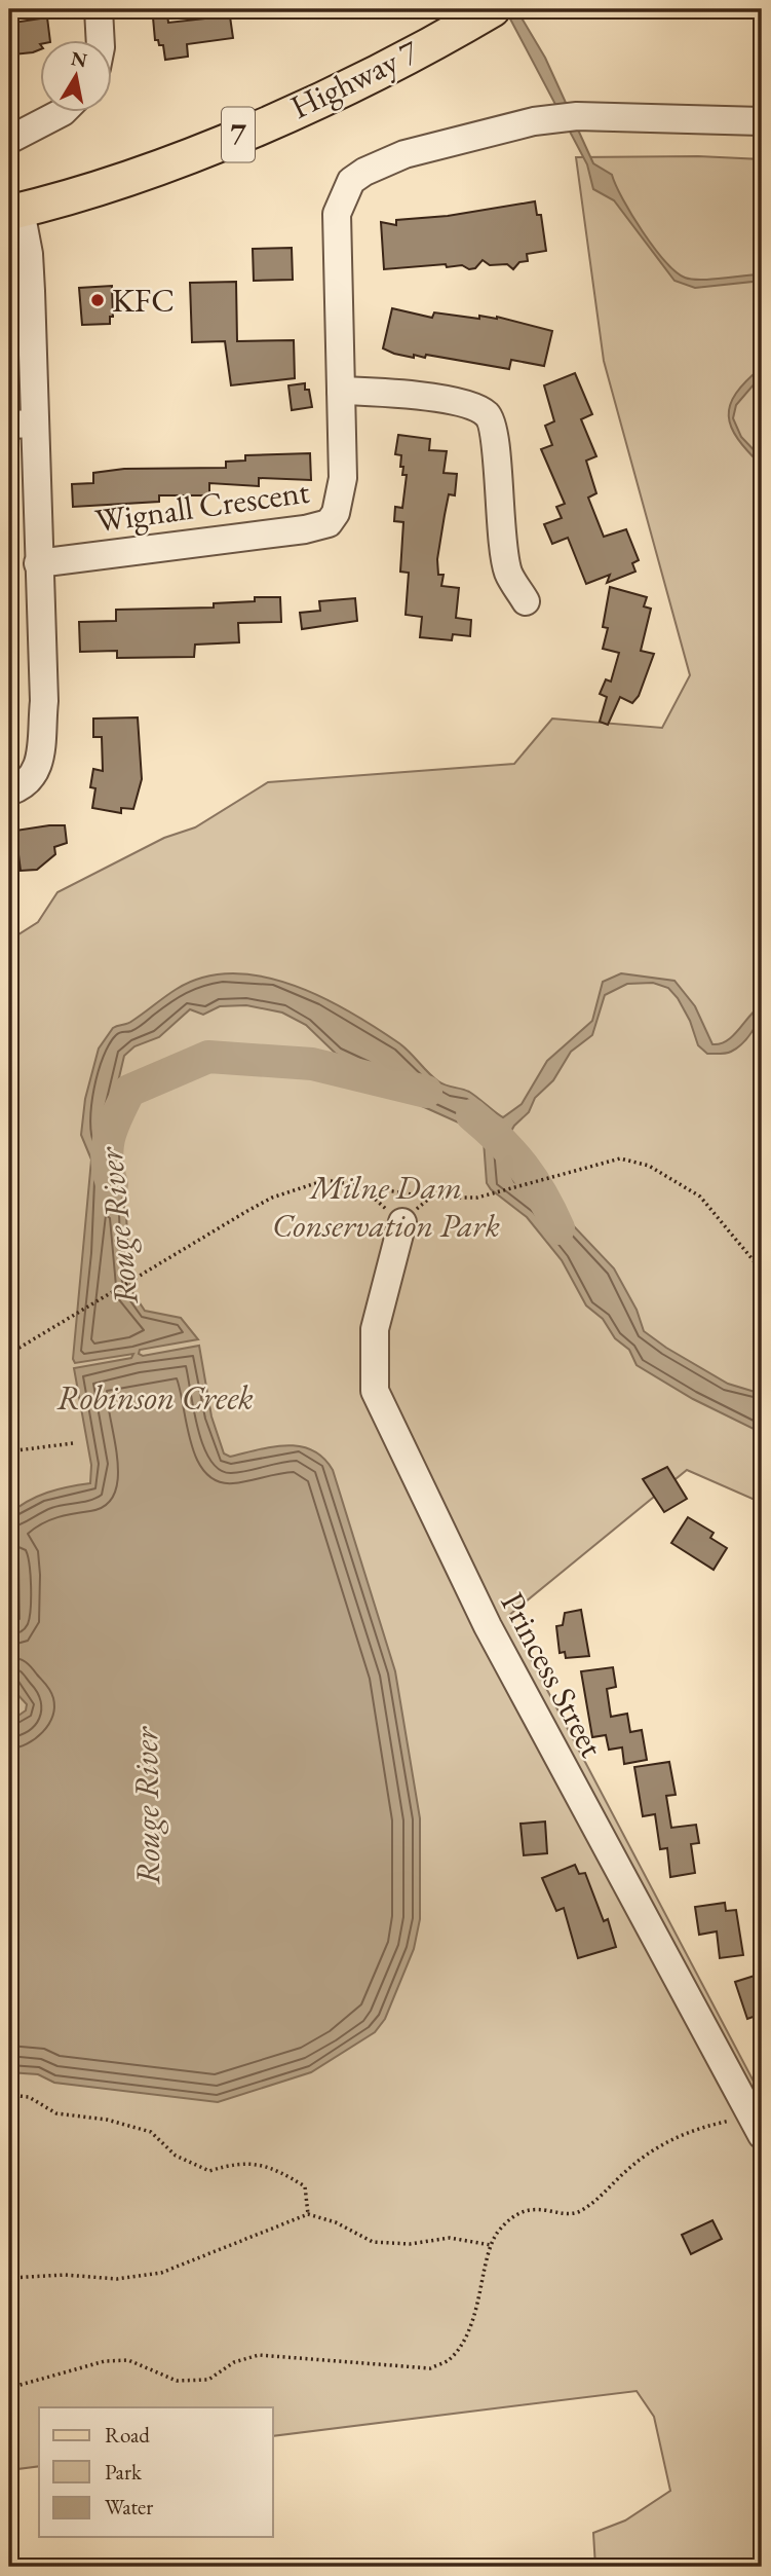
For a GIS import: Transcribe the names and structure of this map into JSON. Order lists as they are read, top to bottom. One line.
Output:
{"streets":{"main road":["Highway 7","7"],"street":["Wignall Crescent","Princess Street"]},"water":["Rouge River","Robinson Creek"],"parks":["Milne Dam Conservation Park"],"places":["KFC"],"legend":["Road","Park","Water"],"north":"top"}
